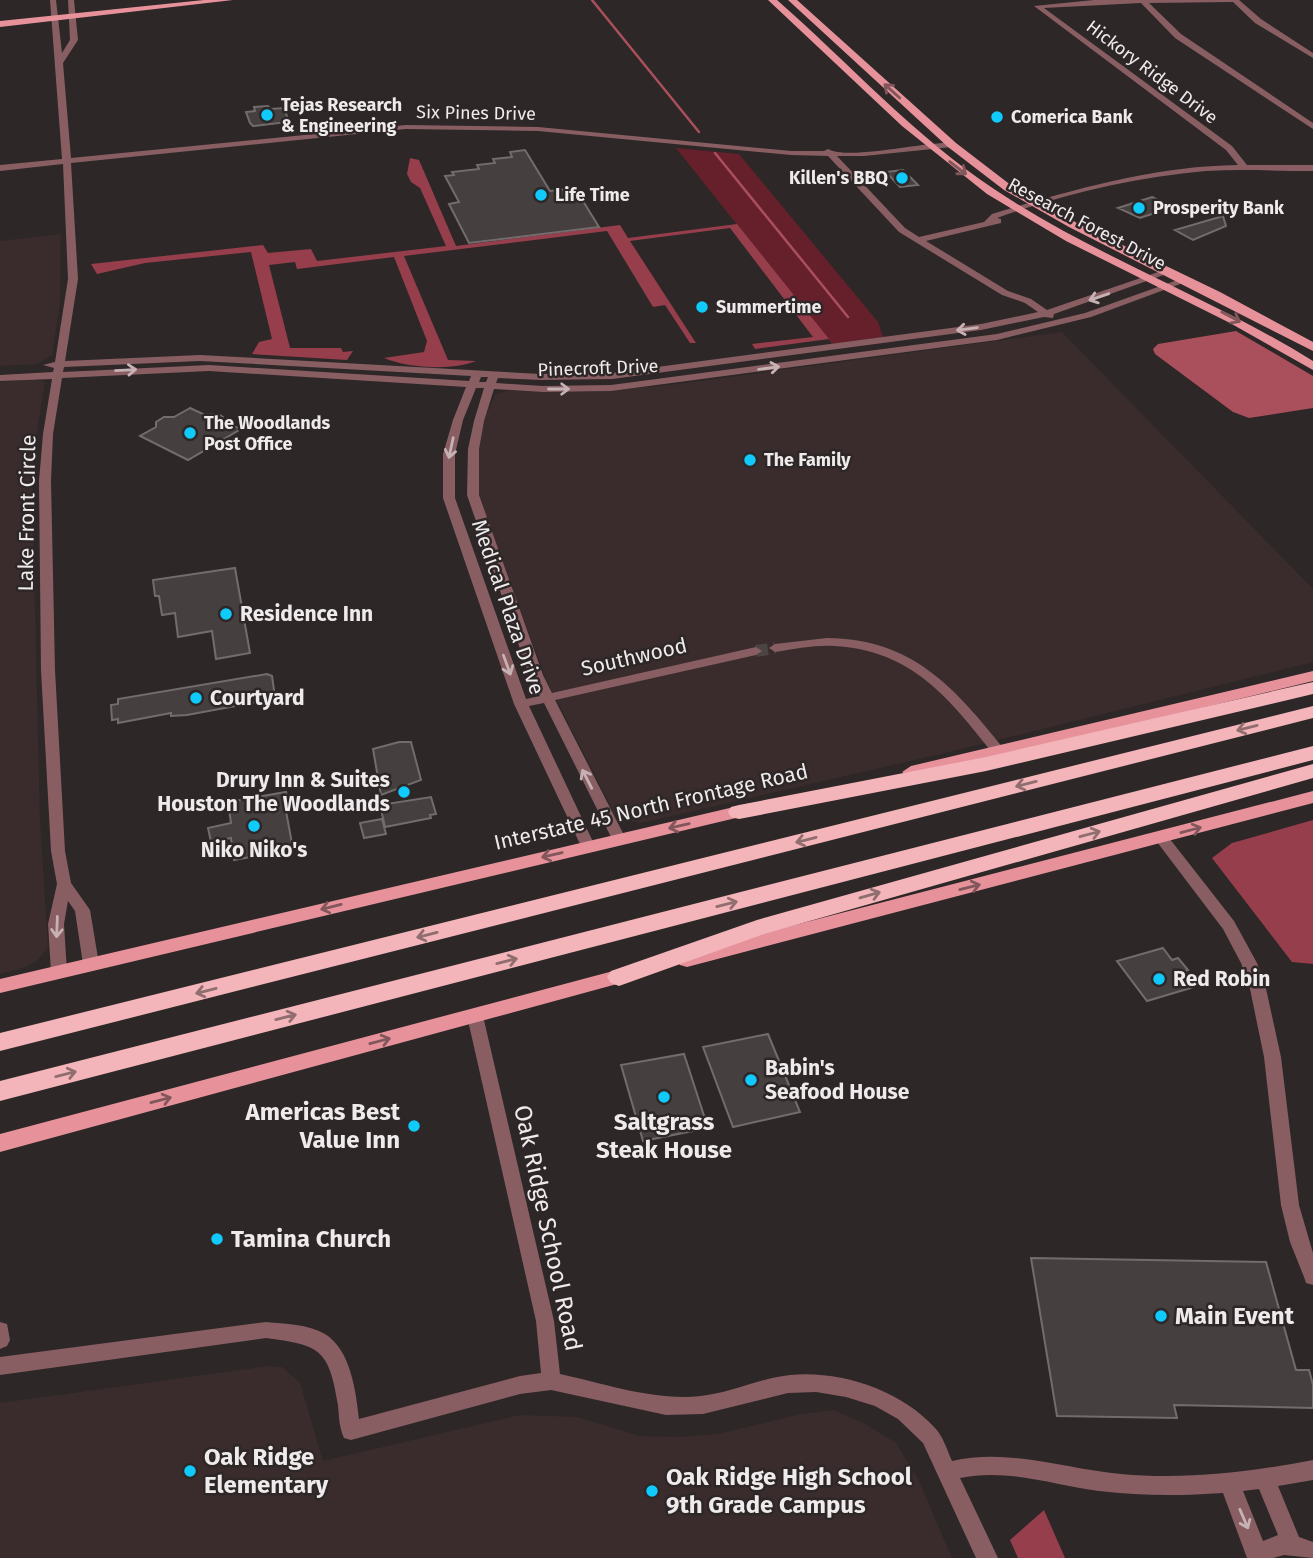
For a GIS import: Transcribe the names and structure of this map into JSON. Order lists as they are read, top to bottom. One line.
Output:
{"streets":{"main road":["Research Forest Drive","Interstate 45 North Frontage Road"],"street":["Hickory Ridge Drive","Six Pines Drive","Pinecroft Drive","Lake Front Circle","Medical Plaza Drive","Southwood","Oak Ridge School Road"]},"crossings":[["Six Pines Drive","Research Forest Drive"],["Six Pines Drive","Lake Front Circle"],["Research Forest Drive","Pinecroft Drive"],["Pinecroft Drive","Lake Front Circle"],["Pinecroft Drive","Medical Plaza Drive"],["Lake Front Circle","Interstate 45 North Frontage Road"],["Medical Plaza Drive","Southwood"],["Medical Plaza Drive","Interstate 45 North Frontage Road"]],"places":["Tejas Research & Engineering","Comerica Bank","Killen's BBQ","Life Time","Prosperity Bank","Summertime","The Woodlands Post Office","The Family","Residence Inn","Courtyard","Drury Inn & Suites Houston The Woodlands","Niko Niko's","Red Robin","Babin's Seafood House","Saltgrass Steak House","Americas Best Value Inn","Tamina Church","Main Event","Oak Ridge Elementary","Oak Ridge High School 9th Grade Campus"]}
